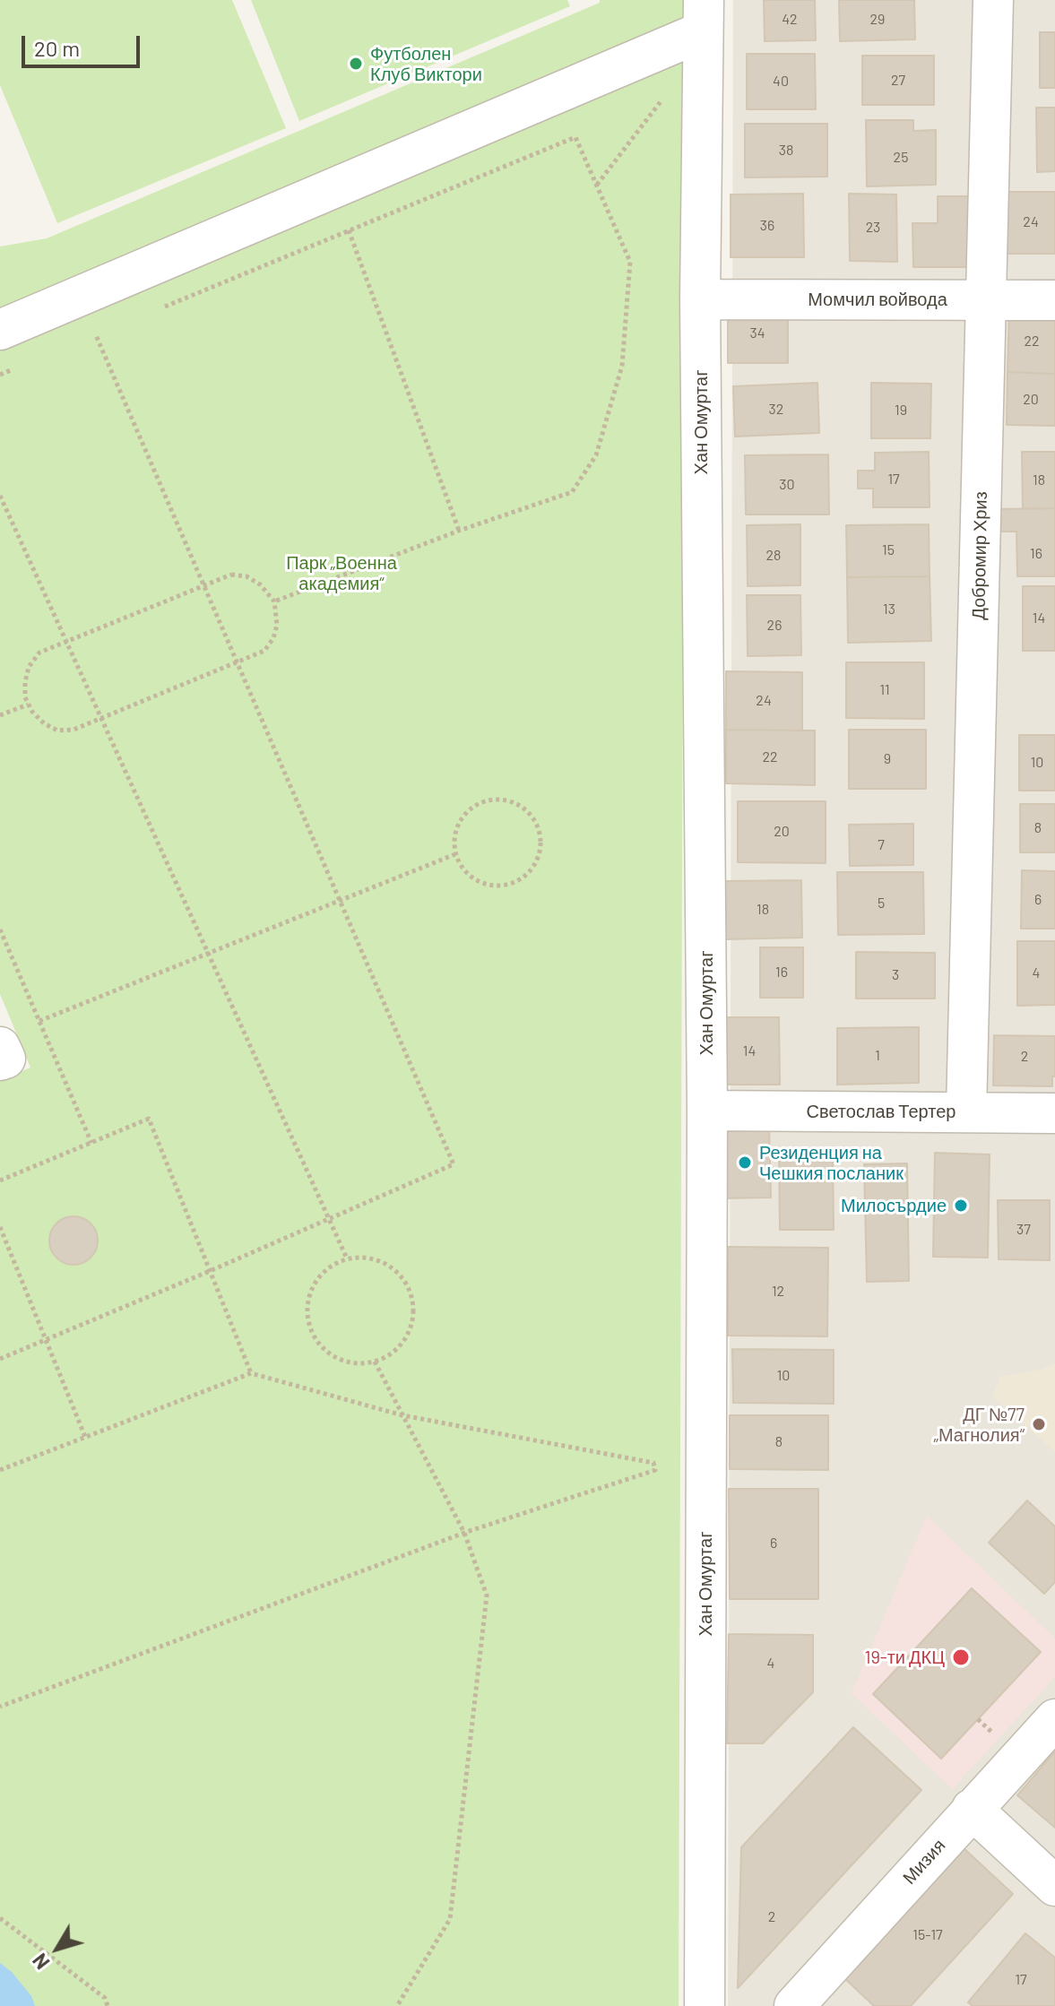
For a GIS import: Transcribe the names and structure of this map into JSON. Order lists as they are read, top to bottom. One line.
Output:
{"streets":{"street":["Момчил войвода","Хан Омуртаг","Добромир Хриз","Светослав Тертер","Мизия"]},"crossings":[["Момчил войвода","Хан Омуртаг"],["Момчил войвода","Добромир Хриз"],["Хан Омуртаг","Светослав Тертер"],["Добромир Хриз","Светослав Тертер"]],"parks":["Парк „Военна академия“"],"places":["Футболен Клуб Виктори","Резиденция на Чешкия посланик","Милосърдие","ДГ №77 „Магнолия“","19-ти ДКЦ"],"house_numbers":["42","29","27","40","38","25","24","36","23","34","22","20","32","19","17","18","30","15","16","28","13","14","26","11","24","22","9","10","8","20","7","6","5","18","16","4","3","14","1","2","37","12","10","8","6","4","2","15-17","17"],"scale_bar":"20 m","north":"bottom left"}
